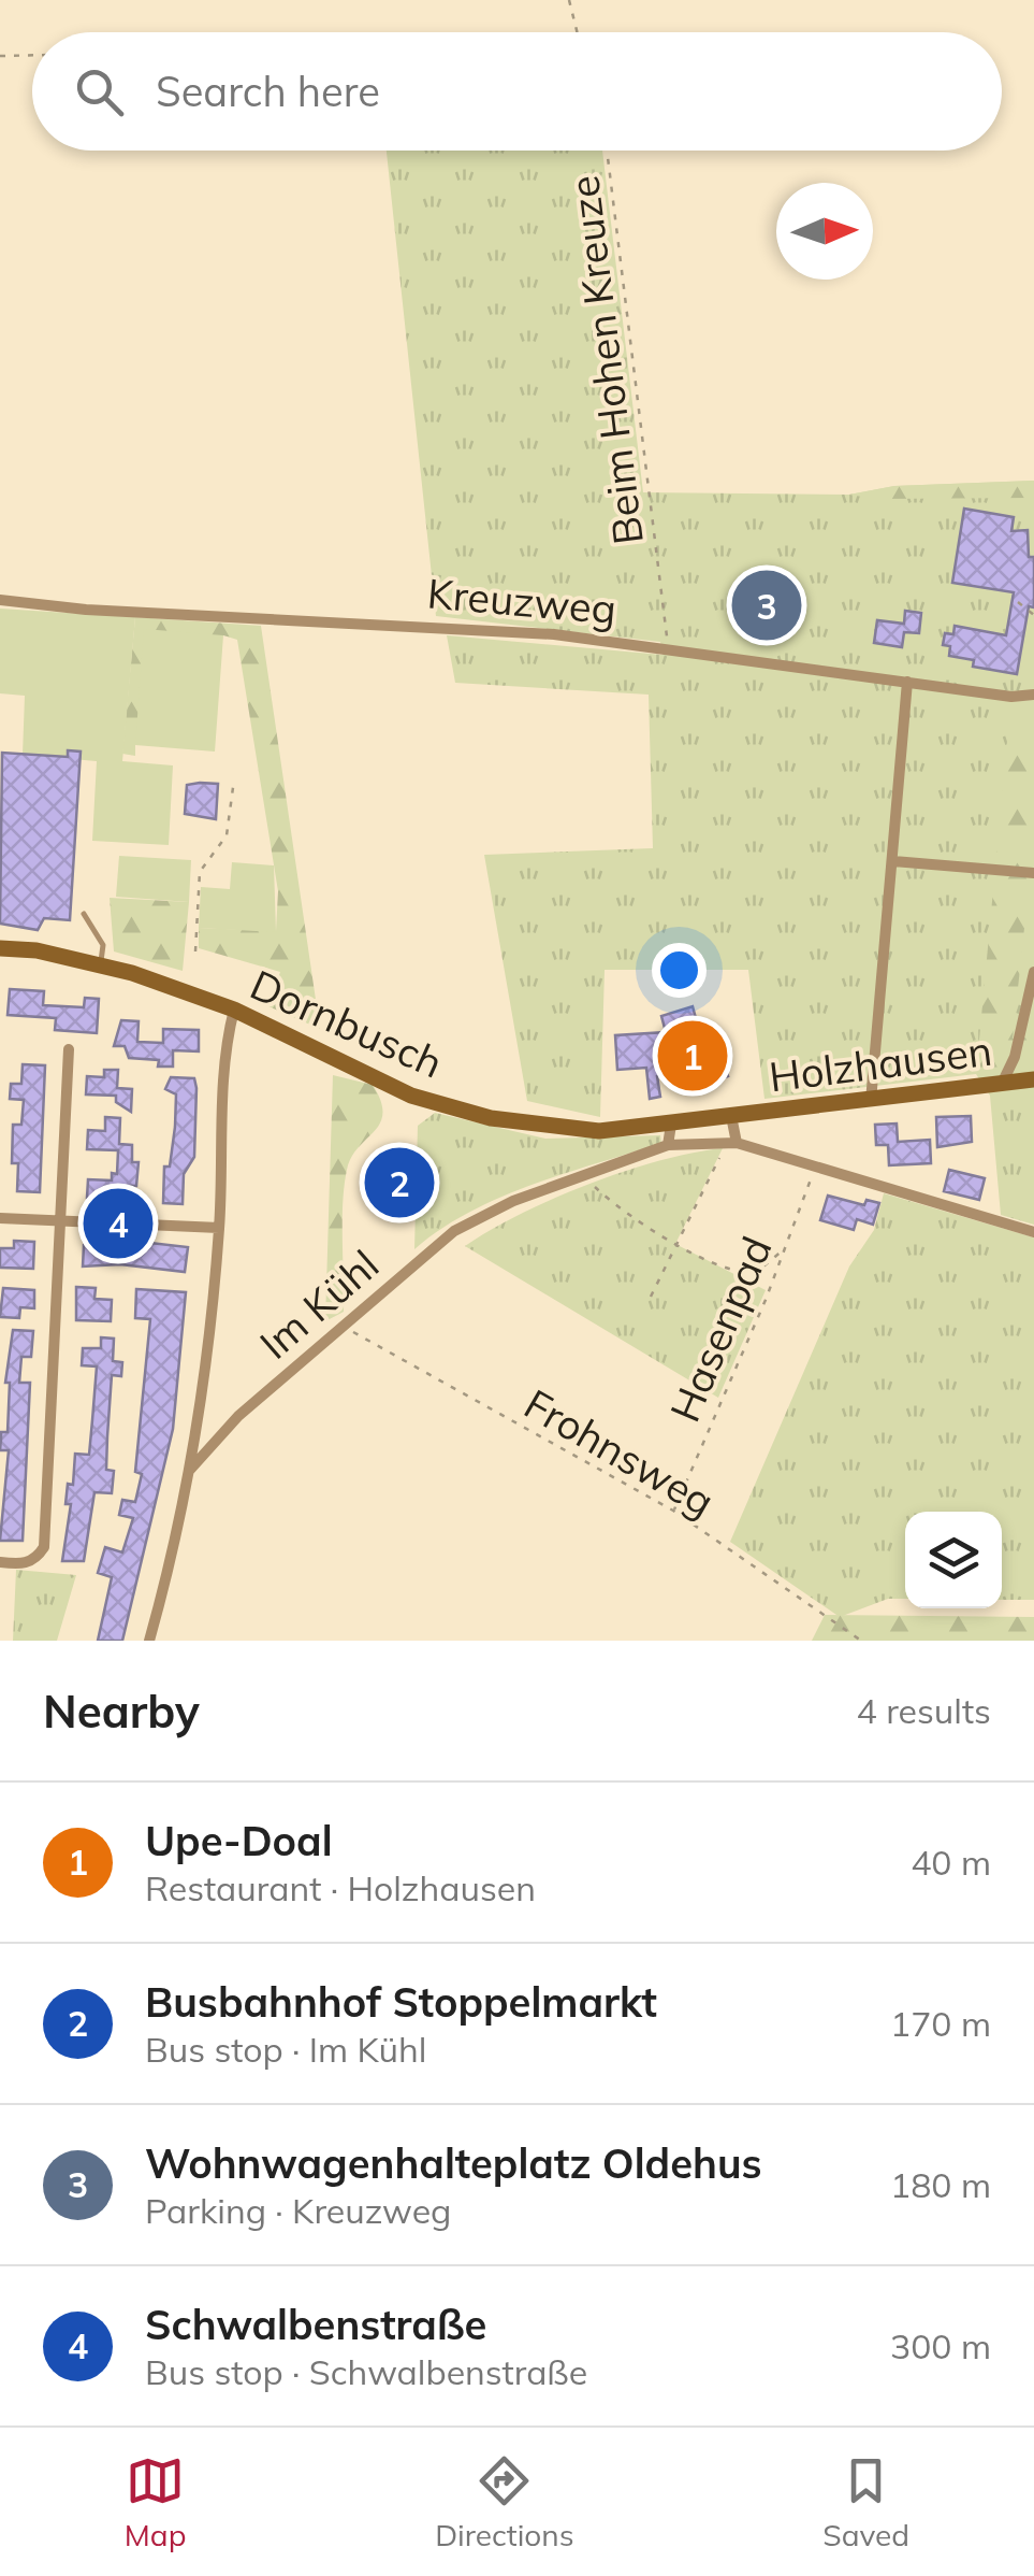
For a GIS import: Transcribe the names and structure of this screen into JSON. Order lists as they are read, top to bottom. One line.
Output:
{"streets":{"street":["Kreuzweg","Dornbusch","Holzhausen","Im Kühl"],"path":["Beim Hohen Kreuze","Hasenpad","Frohnsweg"]},"crossings":[["Beim Hohen Kreuze","Kreuzweg"],["Dornbusch","Holzhausen"],["Dornbusch","Im Kühl"],["Im Kühl","Frohnsweg"],["Hasenpad","Frohnsweg"]],"north":"right","page":{"search":"Search here","pins":["3","1","2","4"],"heading":["Nearby","4 results"],"list":[{"mark":"1","name":"Upe-Doal","note":"Restaurant · Holzhausen","value":"40 m"},{"mark":"2","name":"Busbahnhof Stoppelmarkt","note":"Bus stop · Im Kühl","value":"170 m"},{"mark":"3","name":"Wohnwagenhalteplatz Oldehus","note":"Parking · Kreuzweg","value":"180 m"},{"mark":"4","name":"Schwalbenstraße","note":"Bus stop · Schwalbenstraße","value":"300 m"}],"nav":["Map","Directions","Saved"]}}
